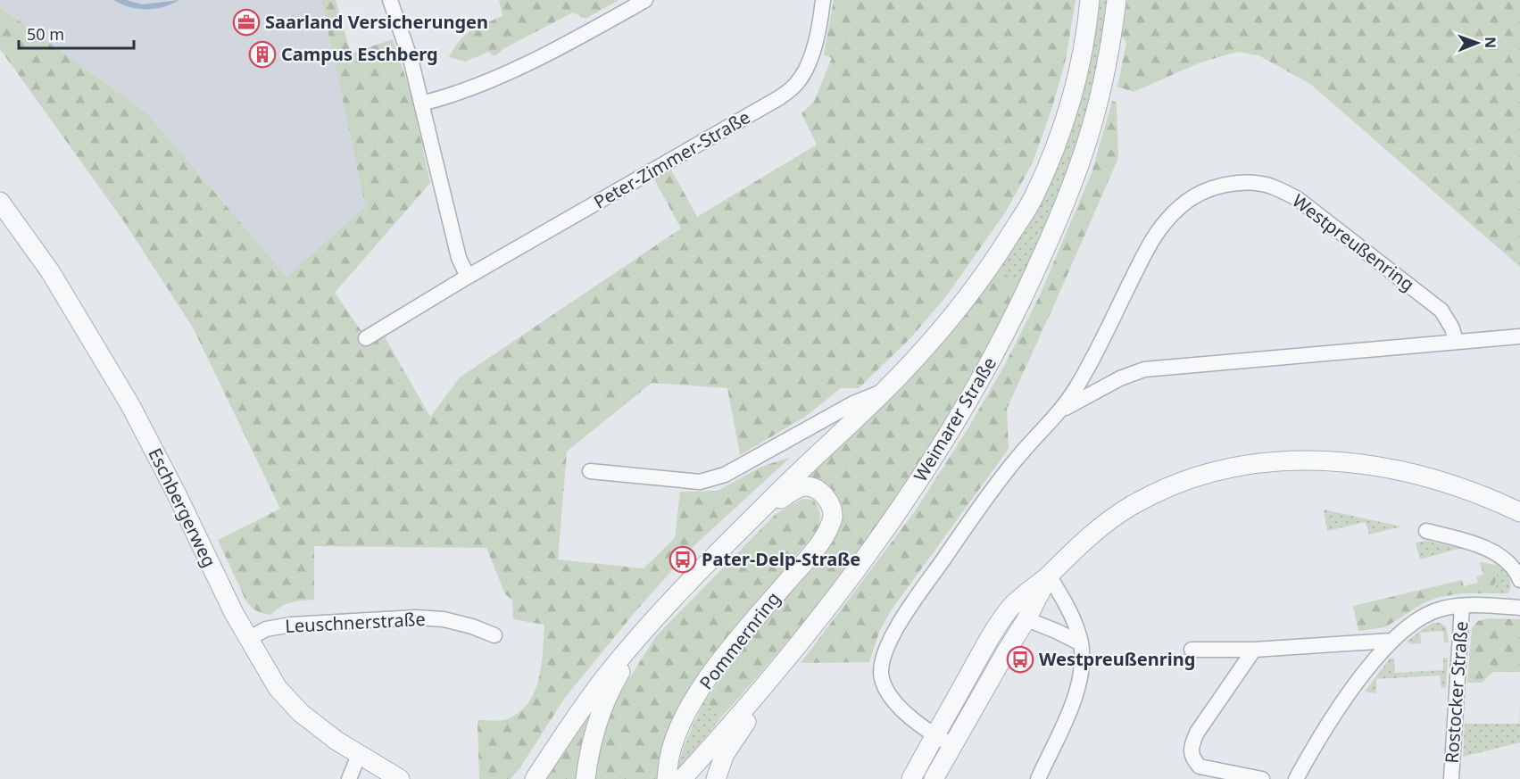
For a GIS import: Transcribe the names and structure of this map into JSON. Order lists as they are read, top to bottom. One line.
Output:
{"streets":{"street":["Peter-Zimmer-Straße","Westpreußenring","Weimarer Straße","Eschbergerweg","Leuschnerstraße","Pommernring","Rostocker Straße"]},"crossings":[["Eschbergerweg","Leuschnerstraße"]],"places":{"office":["Saarland Versicherungen"],"building":["Campus Eschberg"],"bus stop":["Pater-Delp-Straße","Westpreußenring"]},"scale_bar":"50 m","north":"right"}
